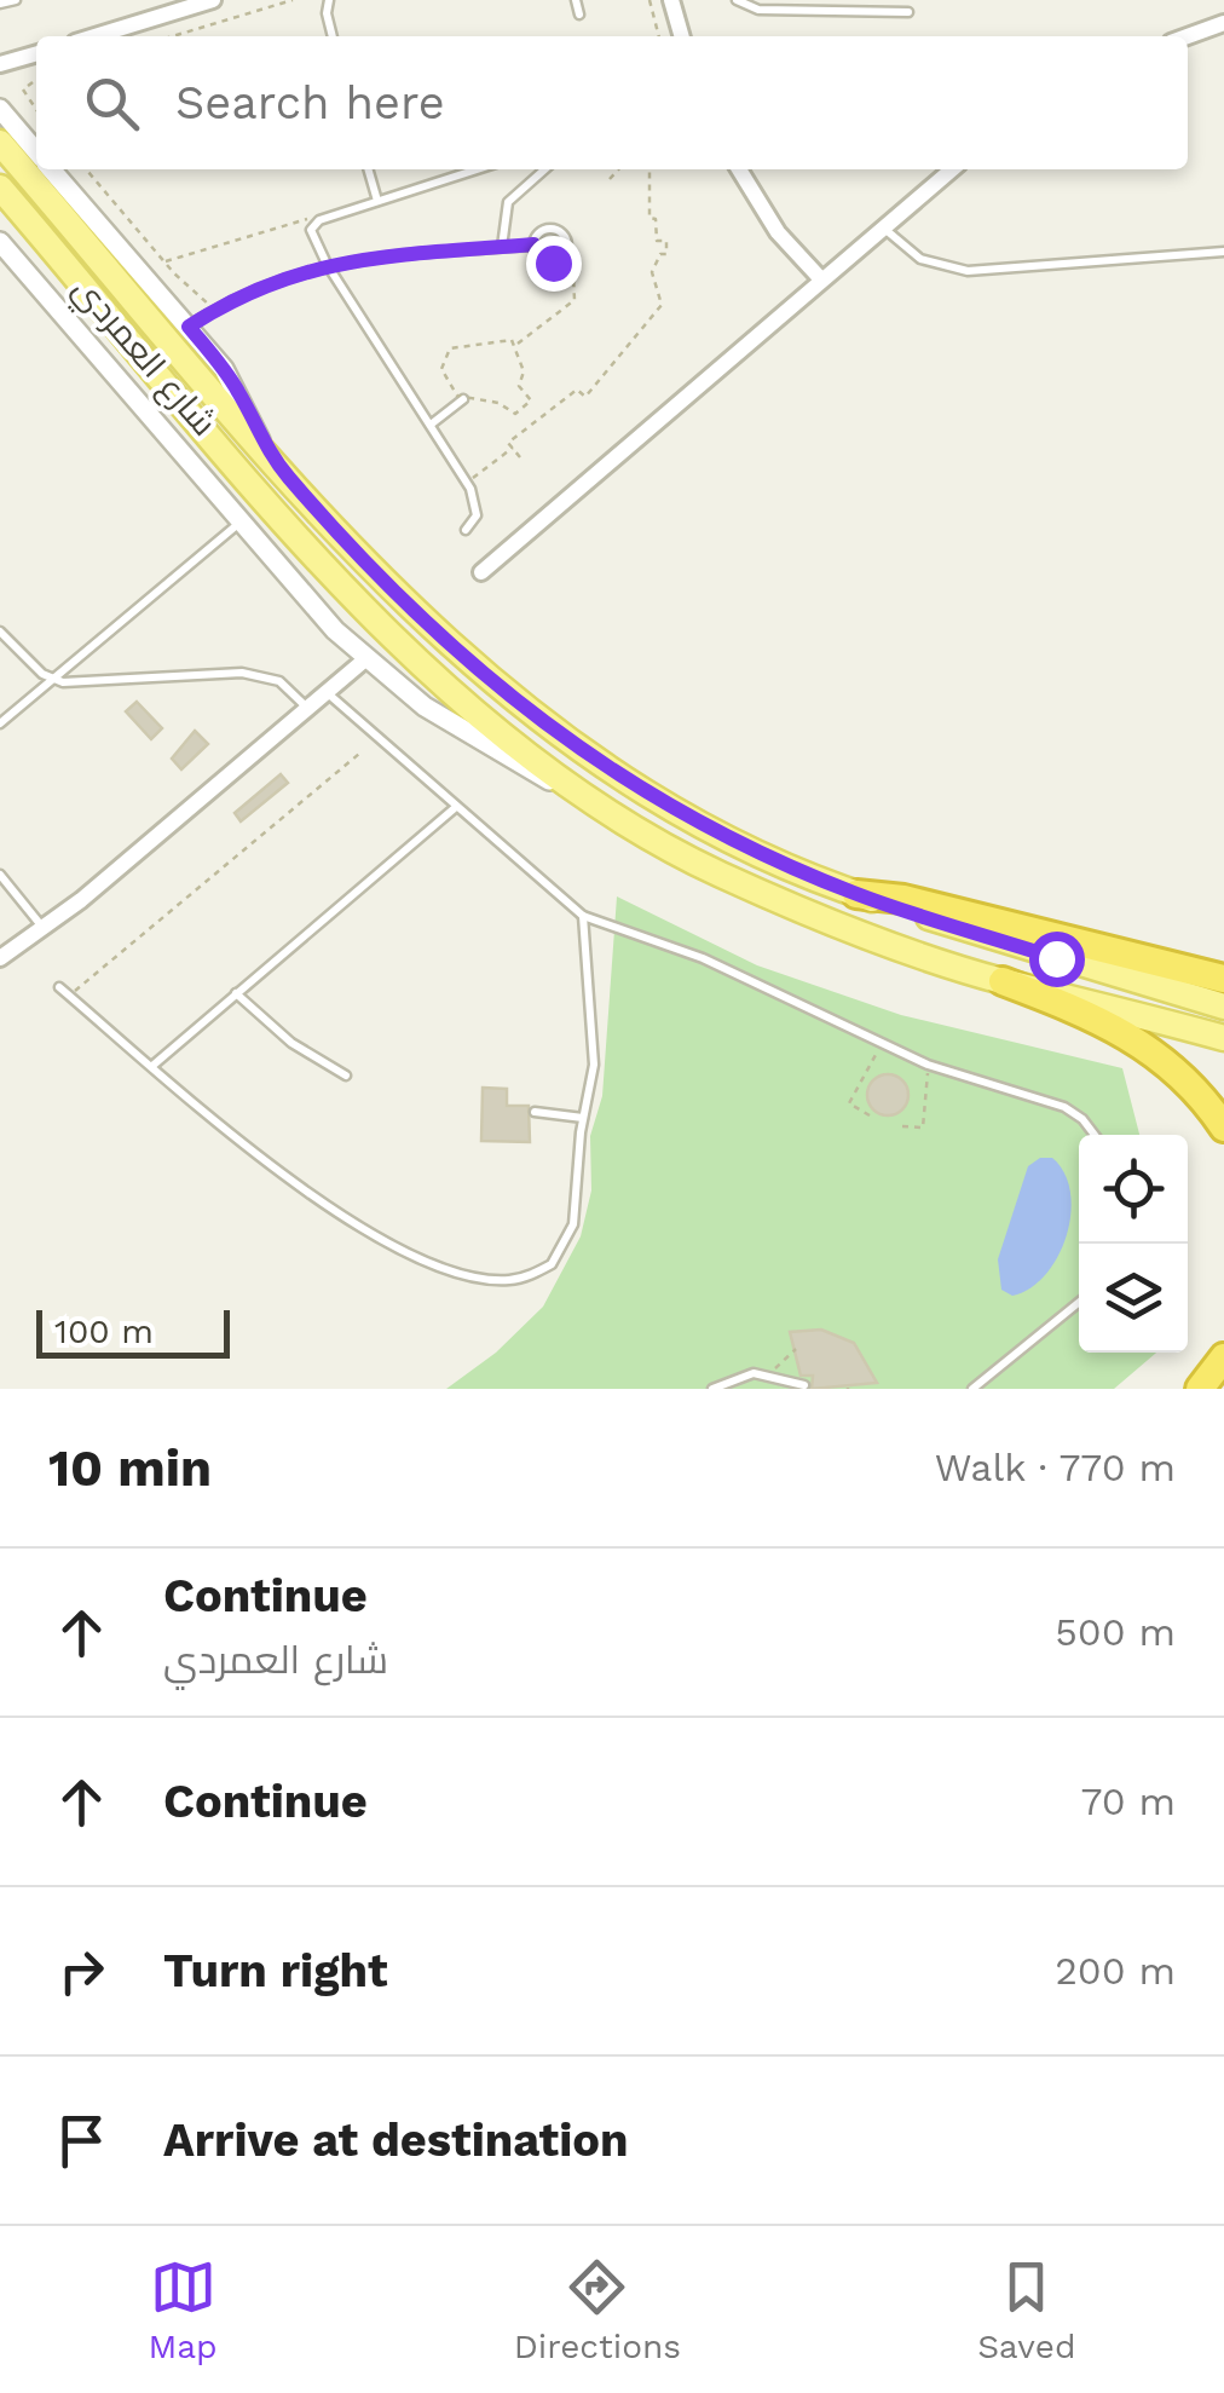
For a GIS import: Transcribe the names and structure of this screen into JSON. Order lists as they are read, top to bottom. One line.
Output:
{"streets":{"main road":["شارع العمردي"]},"scale_bar":"100 m","page":{"search":"Search here","scale":"100 m","heading":["10 min","Walk · 770 m"],"list":[["Continue","شارع العمردي","500 m"],["Continue","70 m"],["Turn right","200 m"],"Arrive at destination"],"nav":["Map","Directions","Saved"]}}
